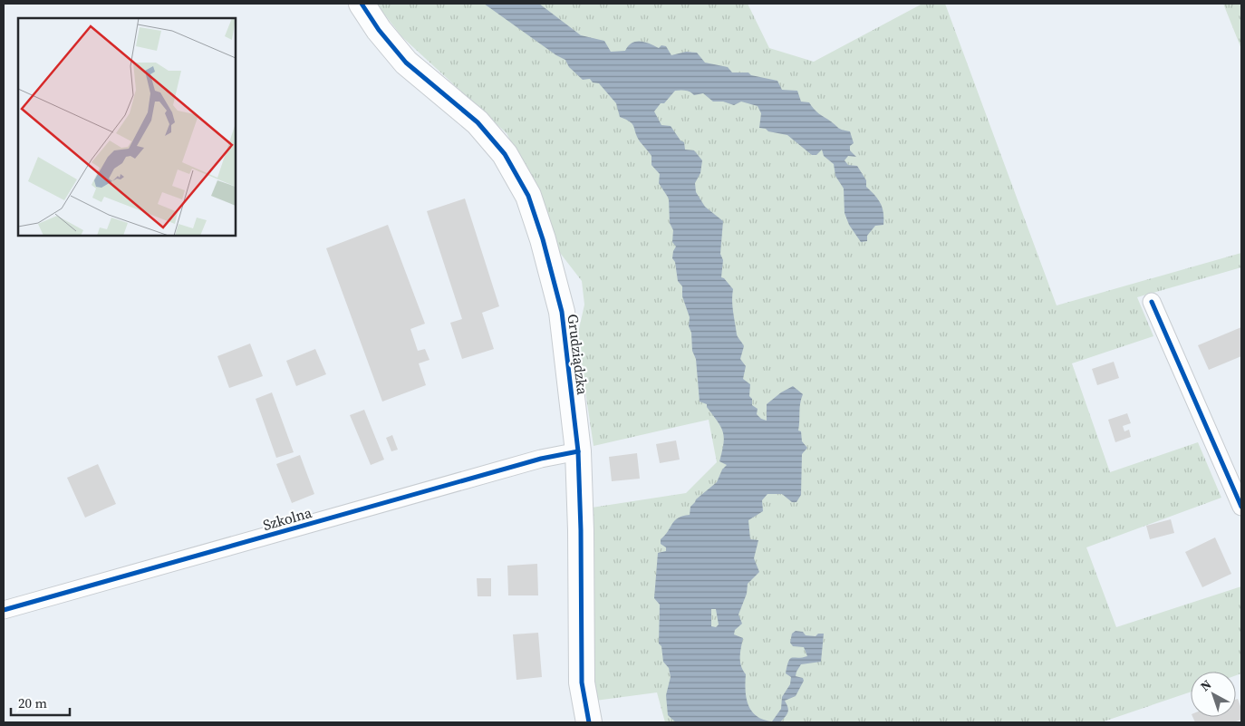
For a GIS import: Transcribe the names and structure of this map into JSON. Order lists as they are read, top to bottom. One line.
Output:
{"streets":{"street":["Grudziądzka","Szkolna"]},"crossings":[["Grudziądzka","Szkolna"]],"scale_bar":"20 m","north":"top left"}
